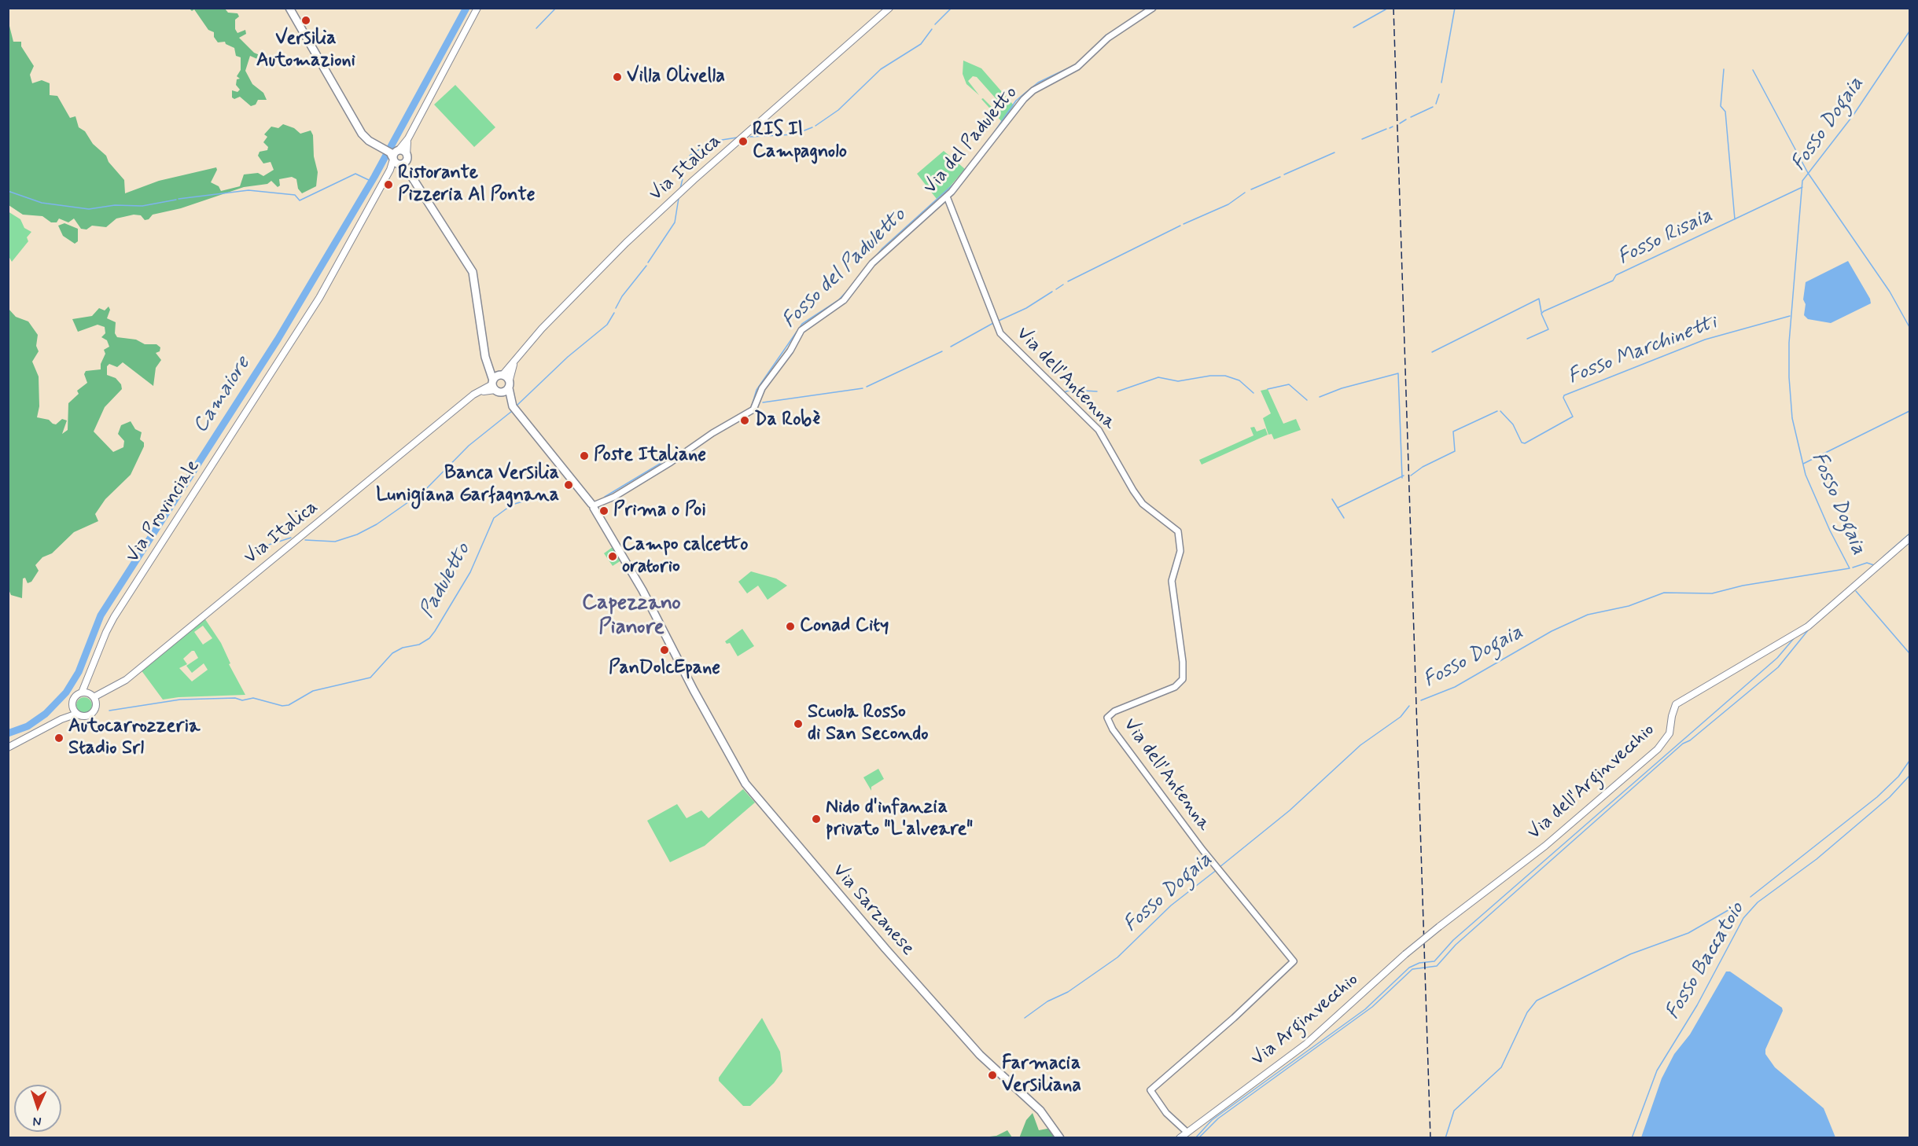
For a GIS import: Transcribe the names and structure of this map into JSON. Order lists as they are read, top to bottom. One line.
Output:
{"streets":{"main road":["Via Italica","Via Provinciale","Via dell'Arginvecchio","Via Sarzanese","Via Arginvecchio"],"street":["Via del Paduletto","Via dell'Antenna"]},"crossings":[["Via del Paduletto","Via dell'Antenna"],["Via del Paduletto","Via Sarzanese"],["Via Italica","Via Provinciale"],["Via Italica","Via Sarzanese"],["Via dell'Antenna","Via Arginvecchio"],["Via dell'Arginvecchio","Via Arginvecchio"]],"districts":["Capezzano Pianore"],"water":["Fosso Dogaia","Fosso Risaia","Fosso del Paduletto","Fosso Marchinetti","Camaiore","Paduletto","Fosso Baccatoio"],"places":["Versilia Automazioni","Villa Olivella","RIS Il Campagnolo","Ristorante Pizzeria Al Ponte","Da Robè","Poste Italiane","Banca Versilia Lunigiana Garfagnana","Prima o Poi","Campo calcetto oratorio","Conad City","PanDolcEpane","Scuola Rosso di San Secondo","Autocarrozzeria Stadio Srl","Nido d'infanzia privato \"L'alveare\"","Farmacia Versiliana"],"north":"bottom"}
